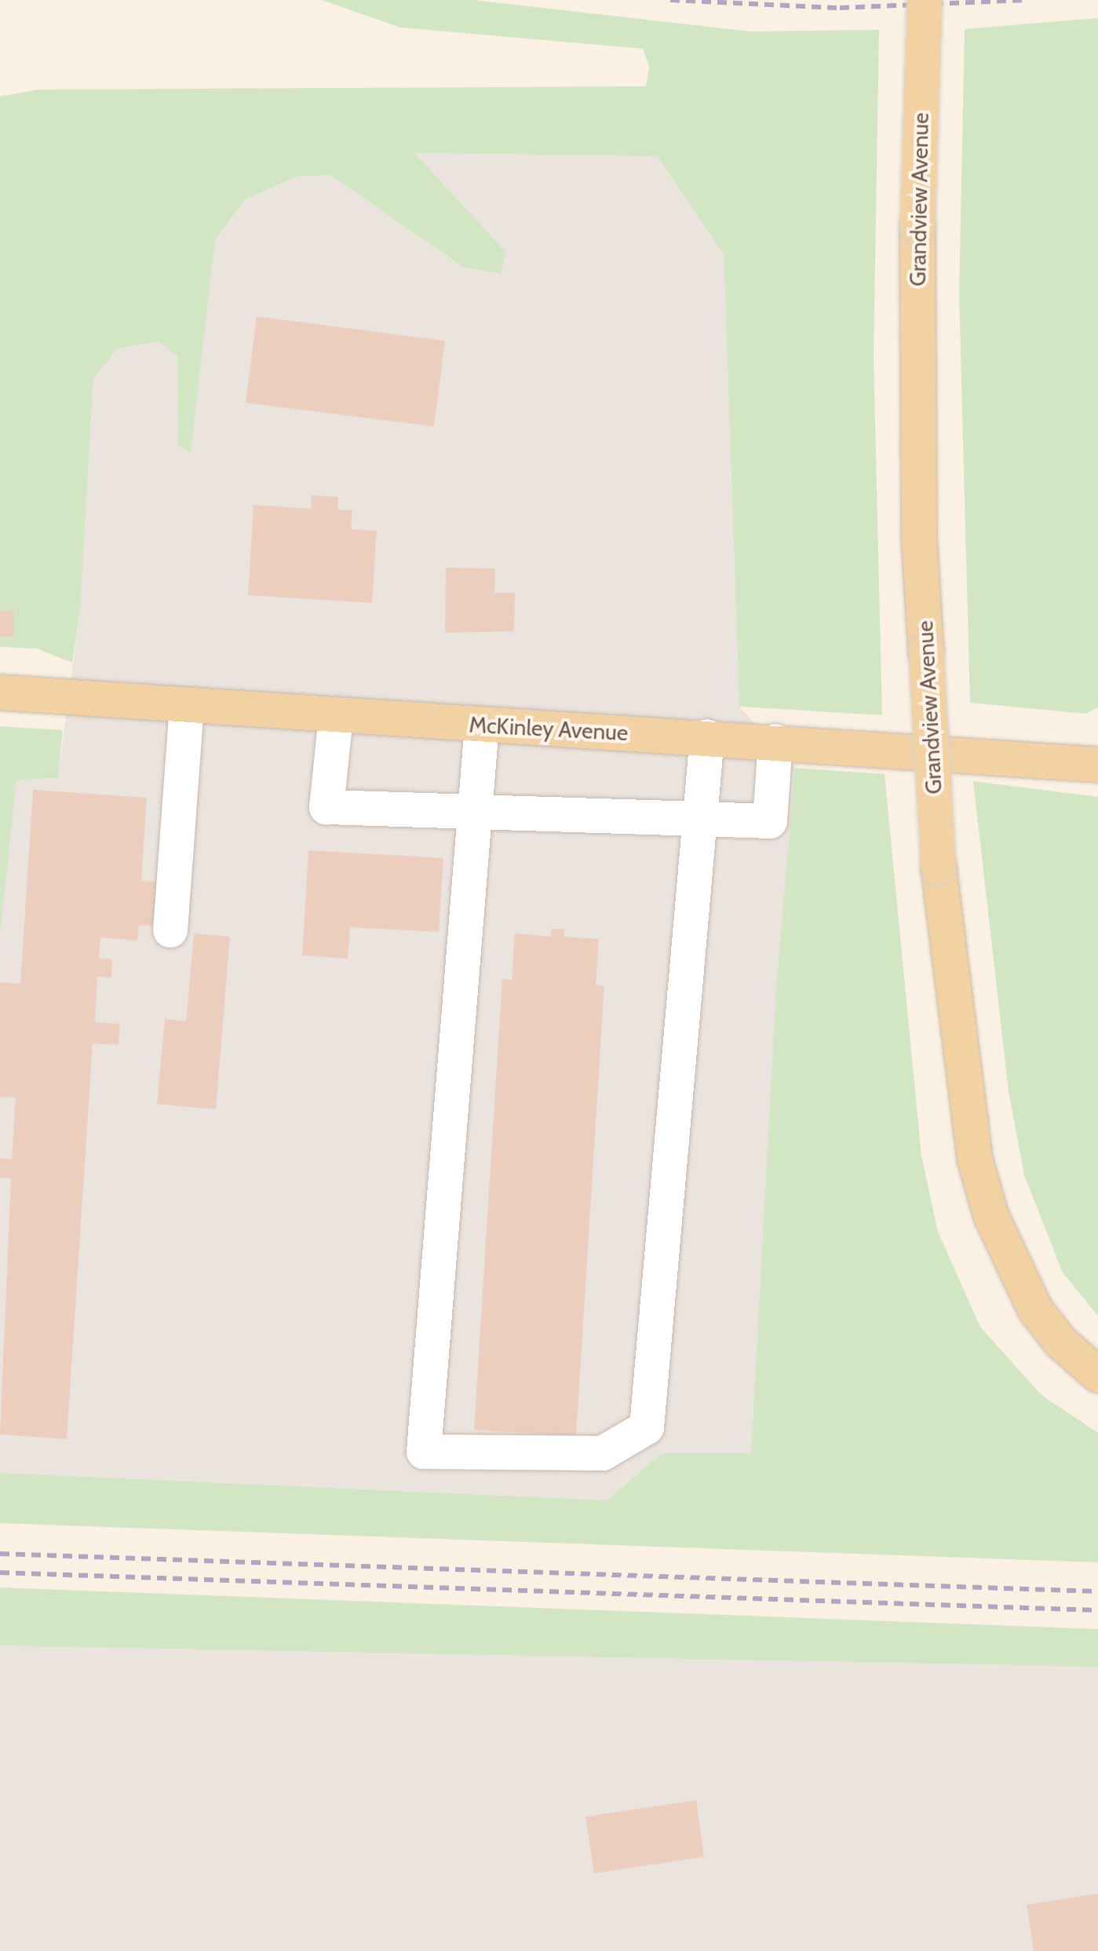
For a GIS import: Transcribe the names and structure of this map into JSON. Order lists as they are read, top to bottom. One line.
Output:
{"streets":{"main road":["Grandview Avenue","McKinley Avenue"]}}
